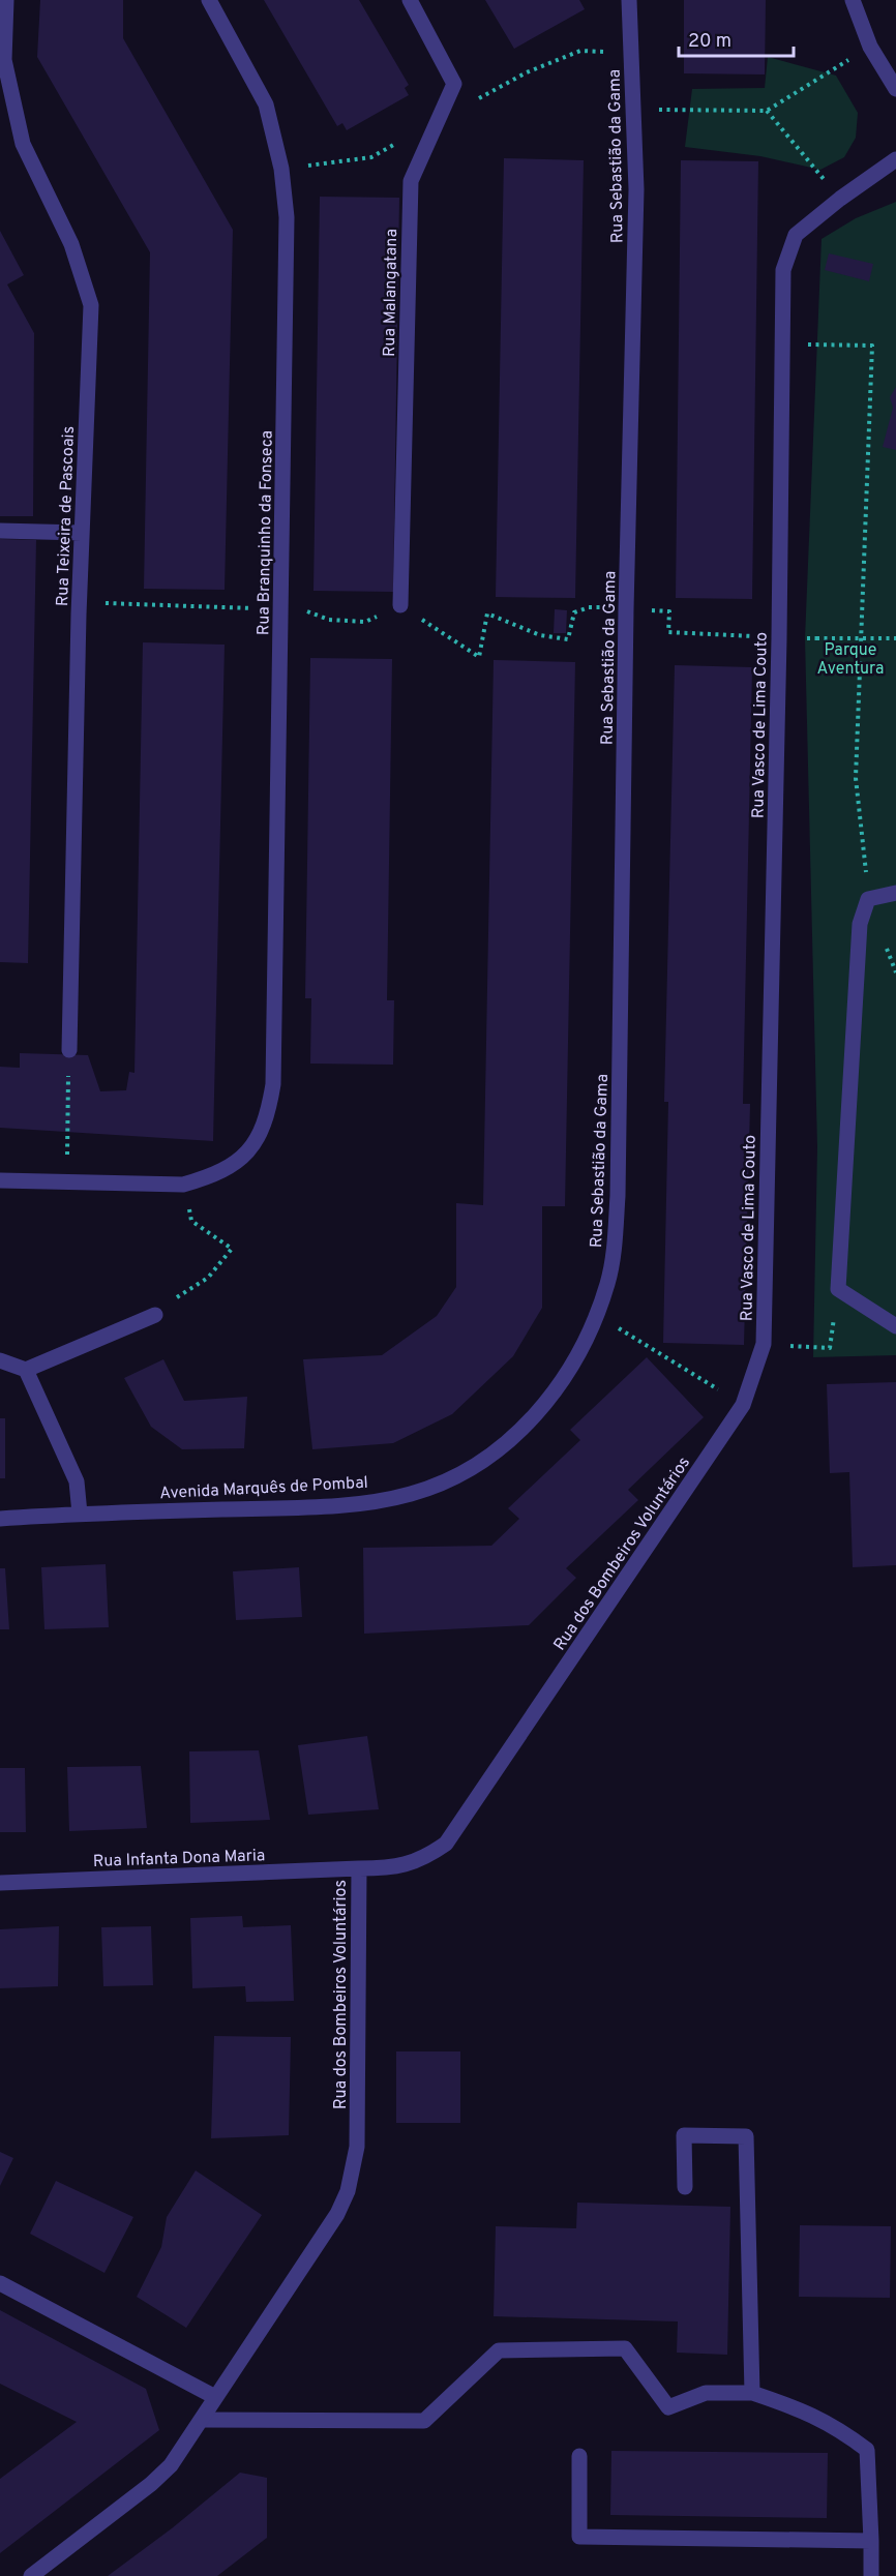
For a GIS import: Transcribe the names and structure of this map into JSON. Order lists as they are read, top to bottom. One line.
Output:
{"streets":{"street":["Rua Sebastião da Gama","Rua Malangatana","Rua Teixeira de Pascoais","Rua Branquinho da Fonseca","Rua Vasco de Lima Couto","Avenida Marquês de Pombal","Rua dos Bombeiros Voluntários","Rua Infanta Dona Maria"]},"crossings":[["Rua Sebastião da Gama","Avenida Marquês de Pombal"],["Rua Vasco de Lima Couto","Rua dos Bombeiros Voluntários"],["Rua dos Bombeiros Voluntários","Rua Infanta Dona Maria"]],"parks":["Parque Aventura"],"scale_bar":"20 m"}
